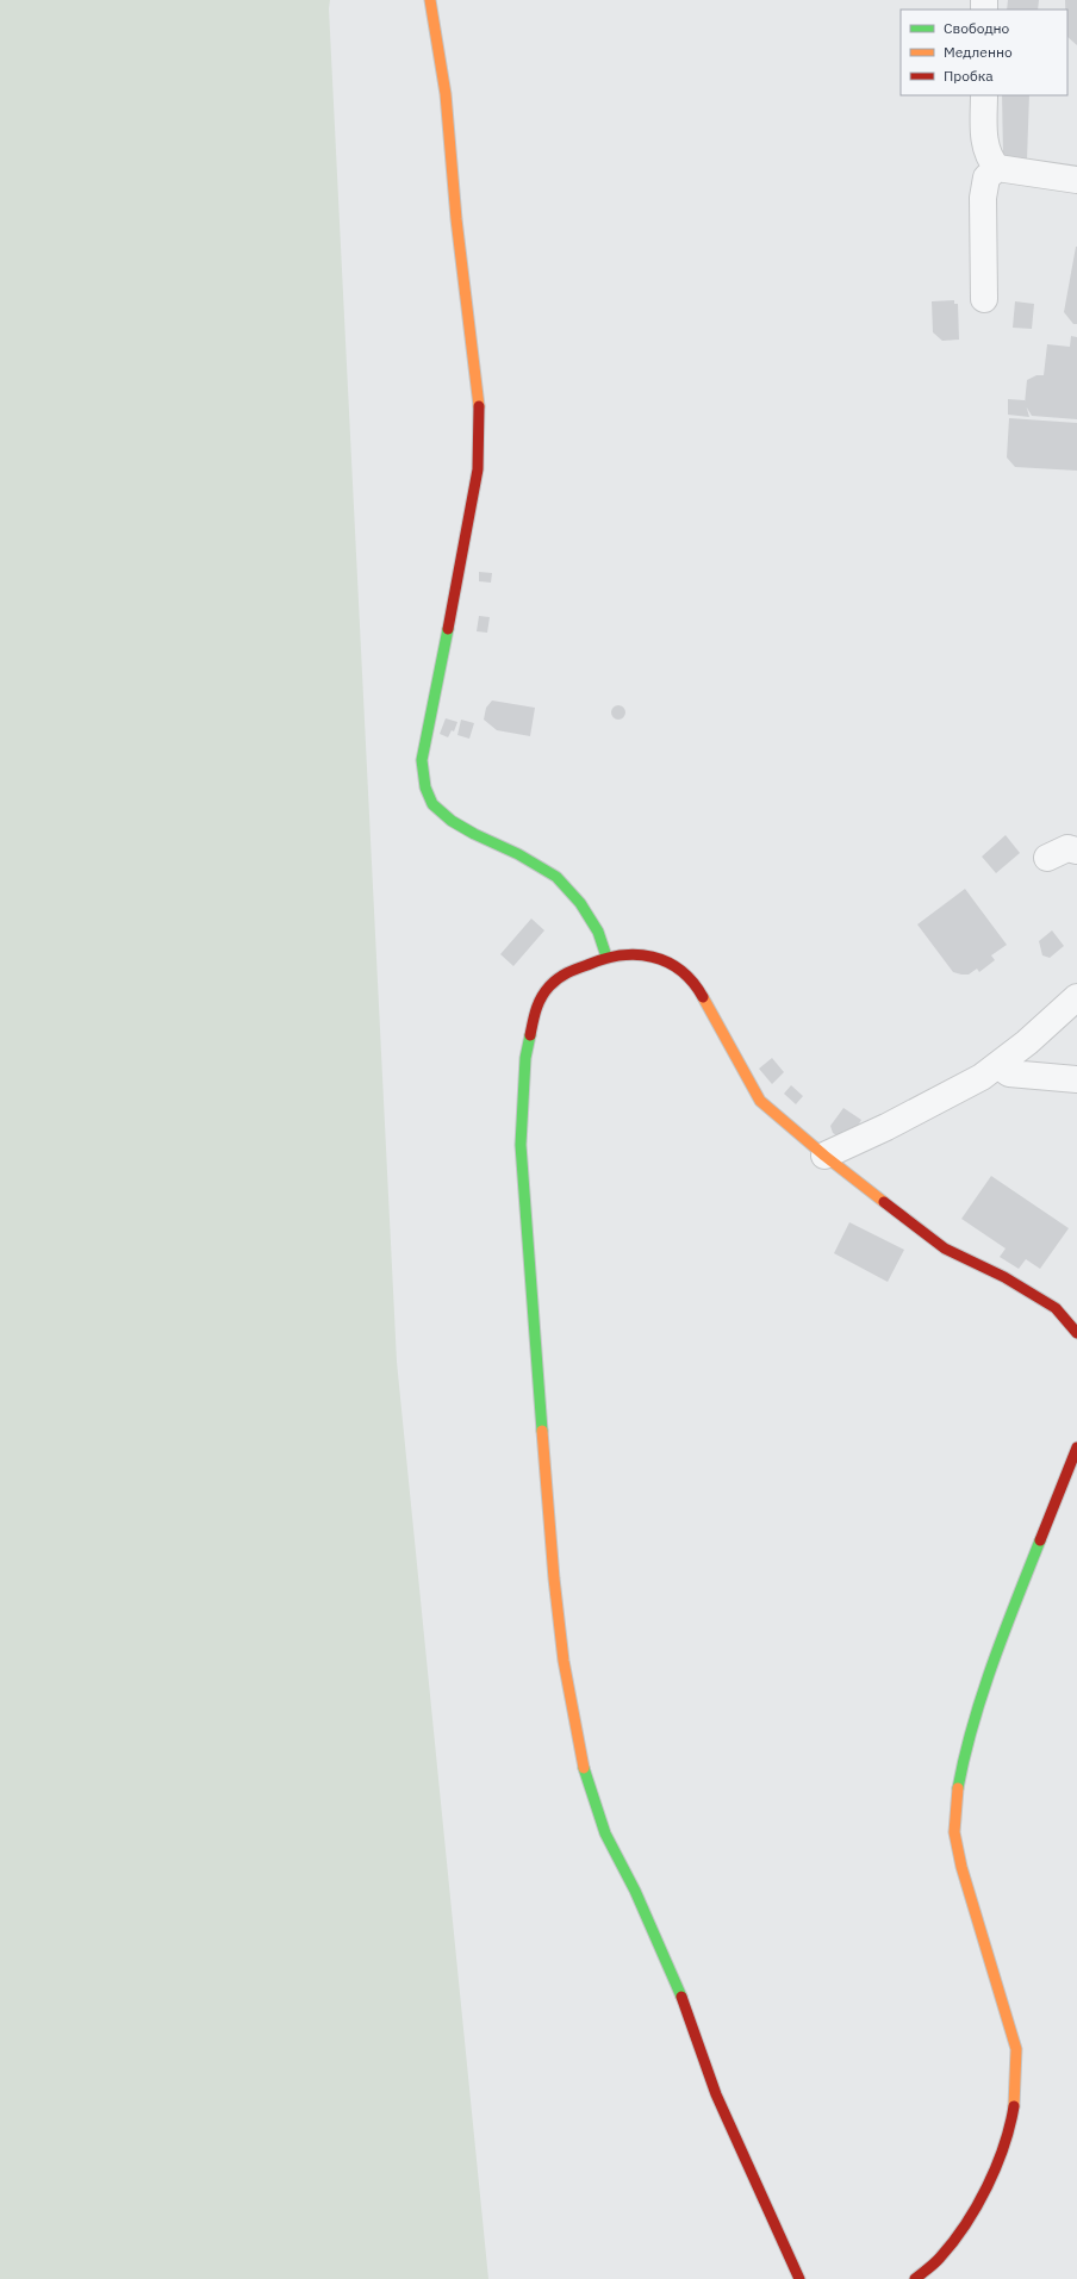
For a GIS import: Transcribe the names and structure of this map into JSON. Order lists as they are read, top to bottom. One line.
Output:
{"legend":["Свободно","Медленно","Пробка"]}
